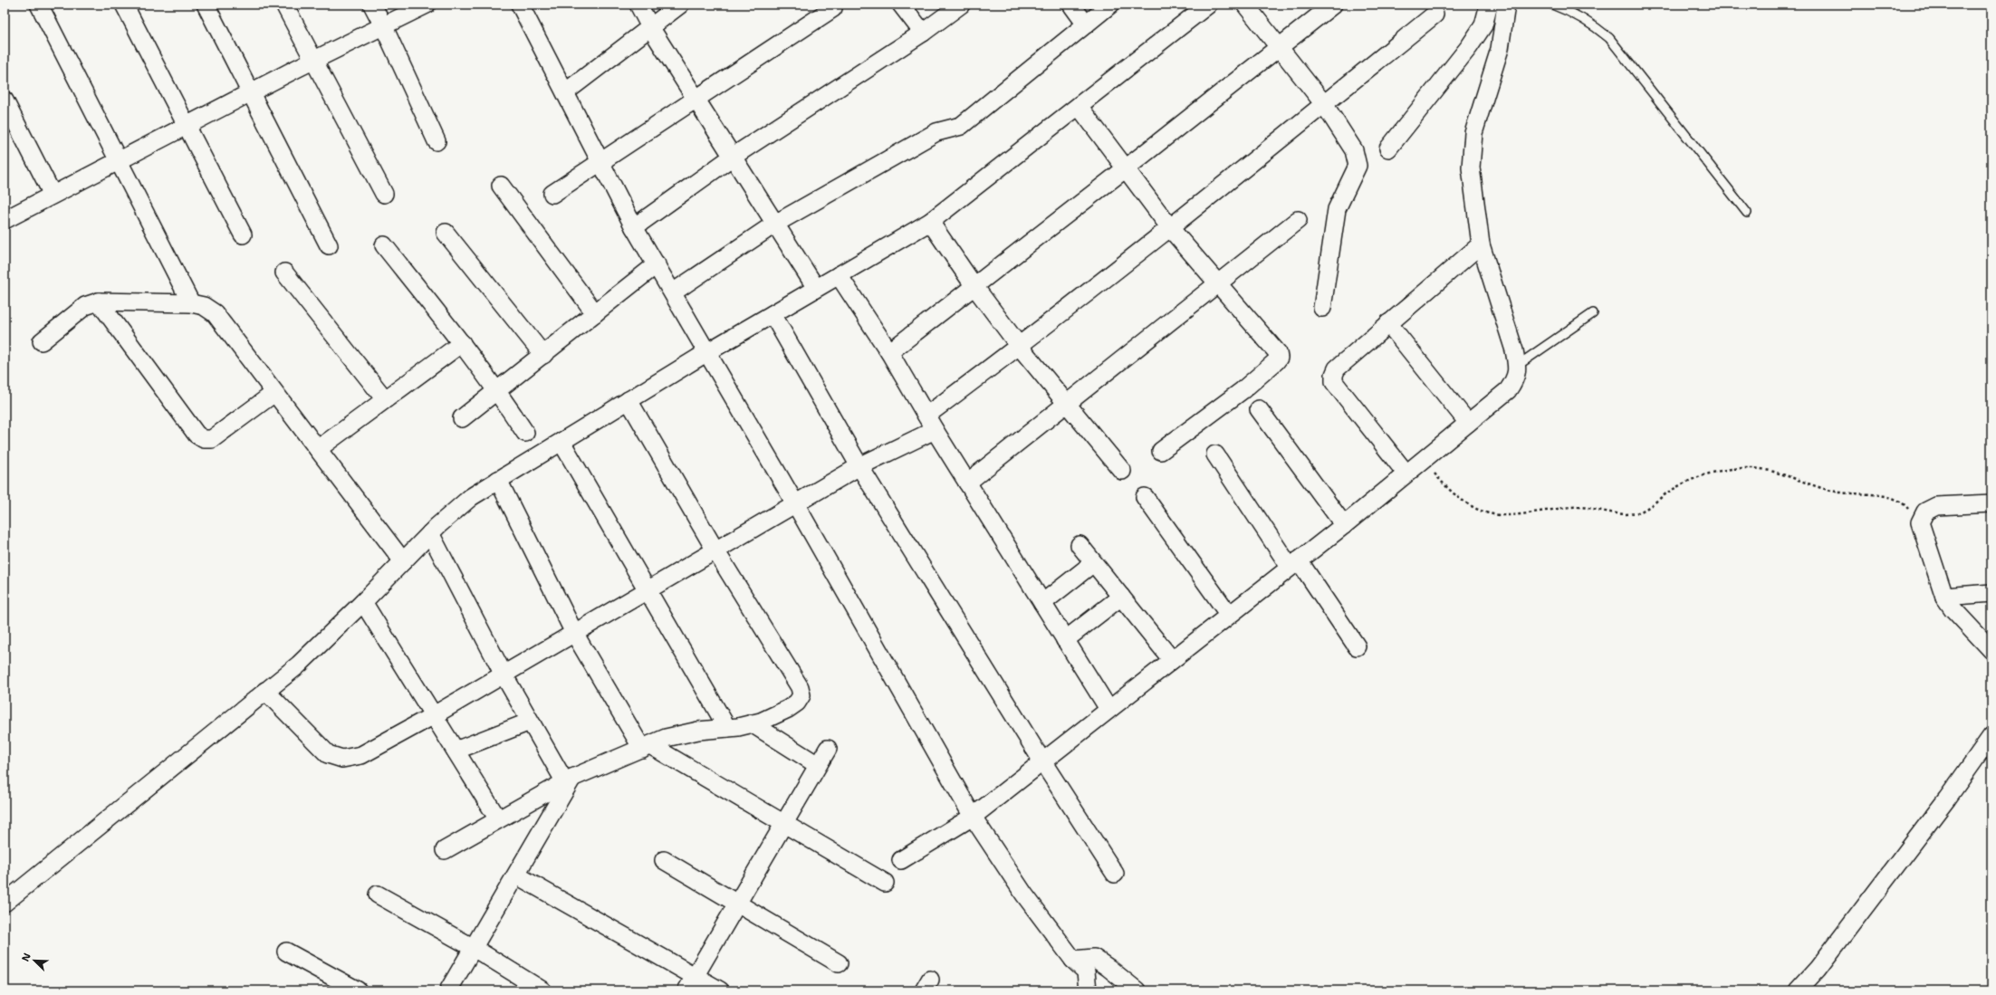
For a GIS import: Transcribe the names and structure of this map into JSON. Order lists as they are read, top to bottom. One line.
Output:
{"north":"top left"}
